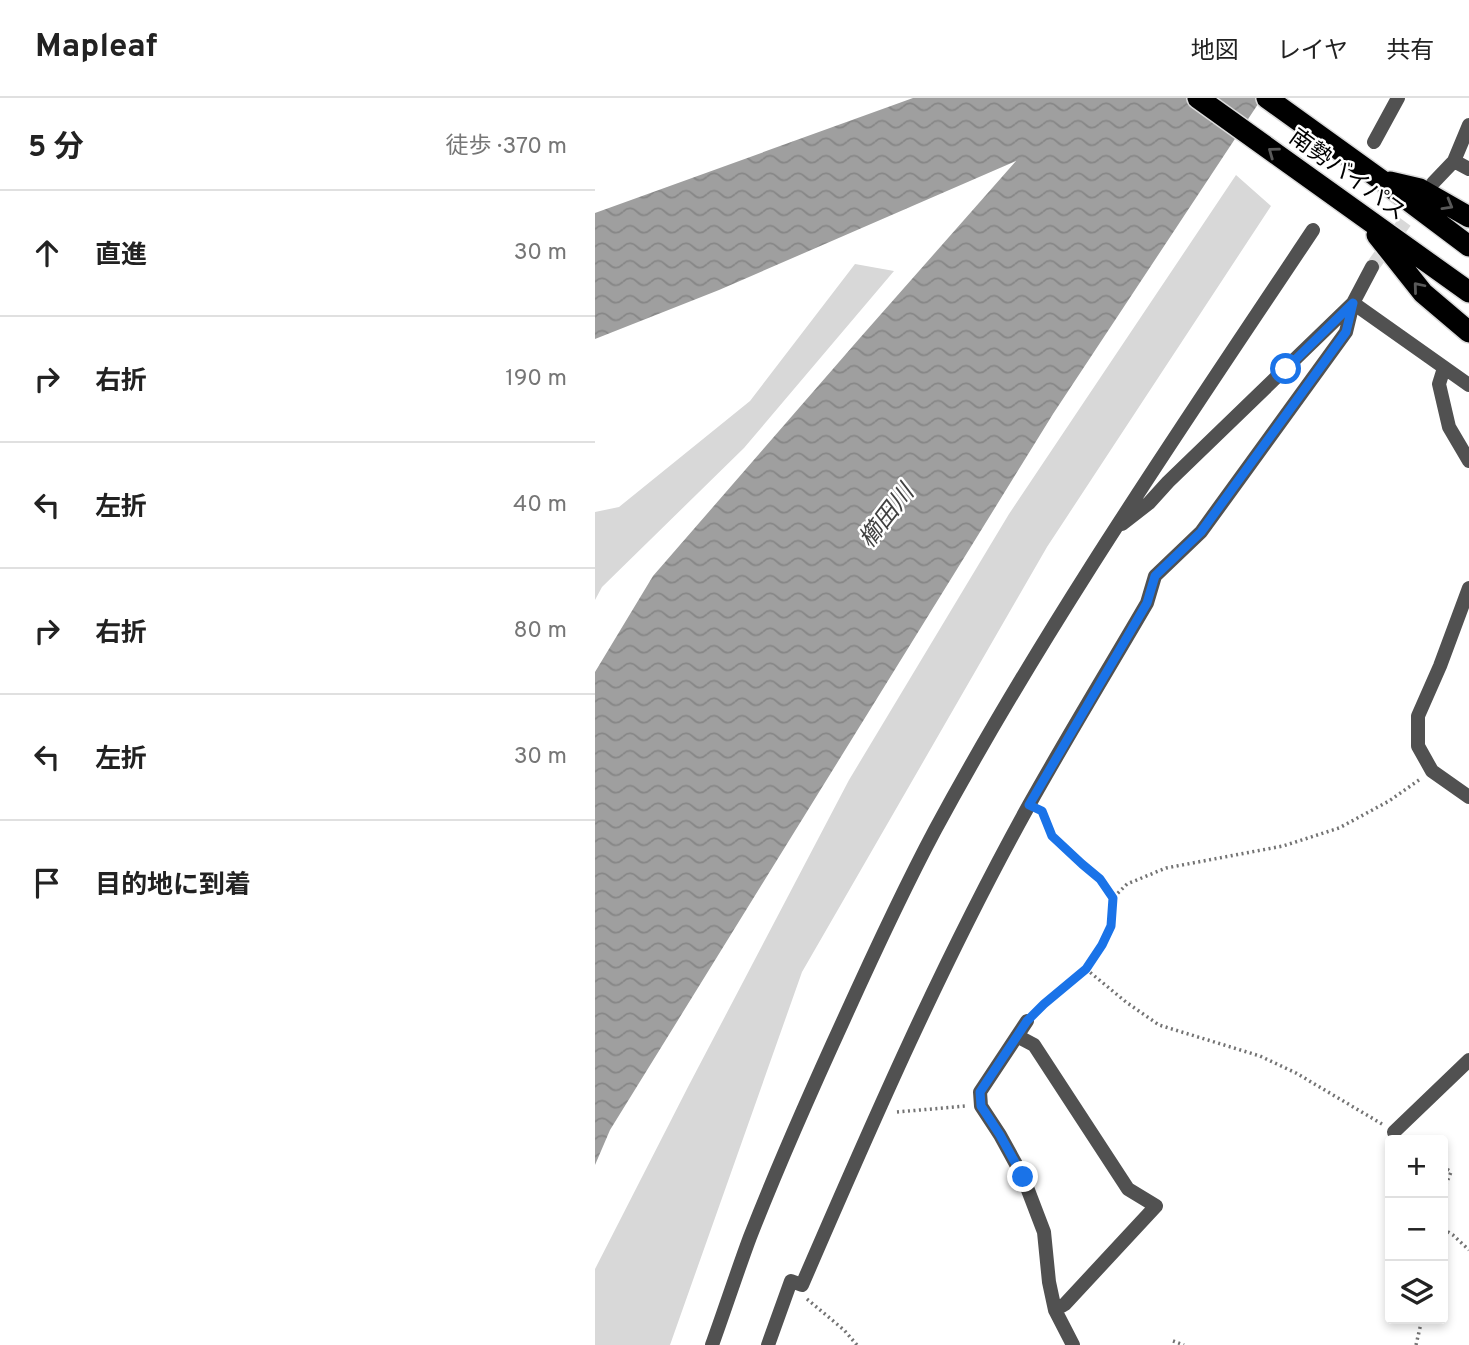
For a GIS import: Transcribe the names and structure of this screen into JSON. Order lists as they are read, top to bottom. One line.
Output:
{"streets":{"highway":["南勢バイパス"]},"water":["櫛田川"],"page":{"header":"Mapleaf","nav":["地図","レイヤ","共有"],"heading":["5 分","徒歩 · 370 m"],"list":[["直進","30 m"],["右折","190 m"],["左折","40 m"],["右折","80 m"],["左折","30 m"],"目的地に到着"],"map_buttons":["+","−"]}}
